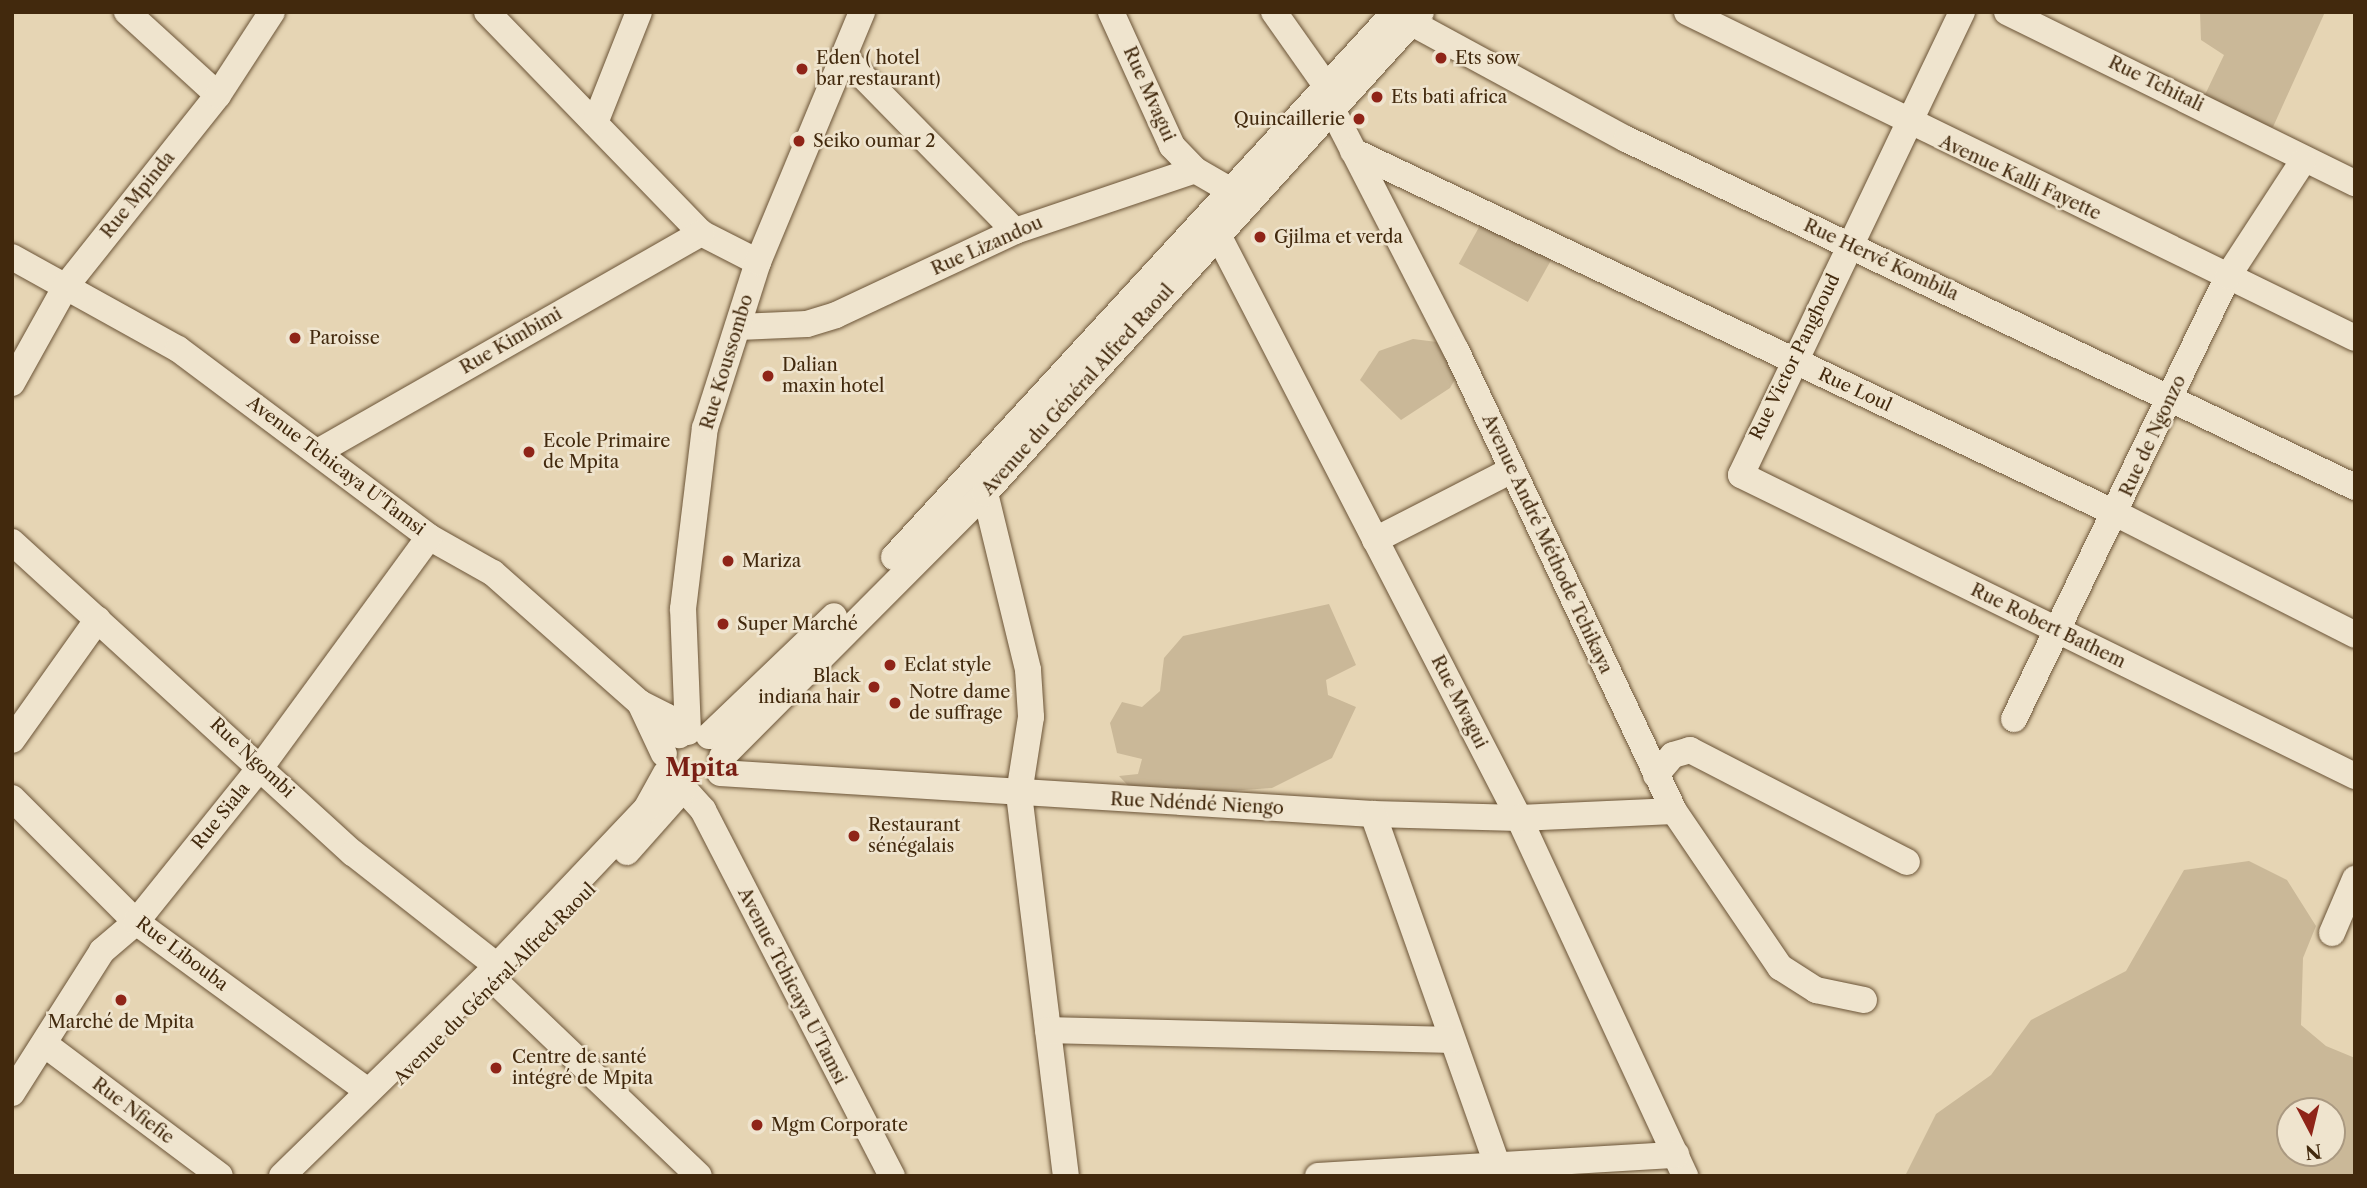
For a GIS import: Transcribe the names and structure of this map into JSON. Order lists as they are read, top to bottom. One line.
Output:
{"streets":{"street":["Rue Tchitali","Rue Mvagui","Avenue Kalli Fayette","Rue Mpinda","Rue Lizandou","Rue Hervé Kombila","Rue Kimbimi","Rue Victor Panghoud","Rue Koussombo","Avenue du Général Alfred Raoul","Rue Loul","Rue de Ngonzo","Avenue Tchicaya U'Tamsi","Avenue André Méthode Tchikaya","Rue Robert Bathem","Rue Ngombi","Rue Ndéndé Niengo","Rue Siala","Rue Libouba","Rue Nfiefie"]},"crossings":[["Rue Tchitali","Rue de Ngonzo"],["Rue Mvagui","Rue Lizandou"],["Rue Mvagui","Avenue du Général Alfred Raoul"],["Rue Mvagui","Rue Ndéndé Niengo"],["Avenue Kalli Fayette","Rue Victor Panghoud"],["Avenue Kalli Fayette","Rue de Ngonzo"],["Rue Mpinda","Avenue Tchicaya U'Tamsi"],["Rue Lizandou","Rue Koussombo"],["Rue Hervé Kombila","Rue Victor Panghoud"],["Rue Hervé Kombila","Avenue du Général Alfred Raoul"],["Rue Hervé Kombila","Rue de Ngonzo"],["Rue Kimbimi","Avenue Tchicaya U'Tamsi"],["Rue Victor Panghoud","Rue Loul"],["Rue Victor Panghoud","Rue Robert Bathem"],["Rue Koussombo","Avenue du Général Alfred Raoul"],["Rue Koussombo","Avenue Tchicaya U'Tamsi"],["Rue Koussombo","Rue Ndéndé Niengo"],["Avenue du Général Alfred Raoul","Avenue Tchicaya U'Tamsi"],["Avenue du Général Alfred Raoul","Avenue André Méthode Tchikaya"],["Avenue du Général Alfred Raoul","Rue Ngombi"],["Avenue du Général Alfred Raoul","Rue Ndéndé Niengo"],["Rue Loul","Rue de Ngonzo"],["Rue Loul","Avenue André Méthode Tchikaya"],["Rue de Ngonzo","Rue Robert Bathem"],["Avenue Tchicaya U'Tamsi","Rue Ndéndé Niengo"],["Avenue Tchicaya U'Tamsi","Rue Siala"],["Avenue André Méthode Tchikaya","Rue Ndéndé Niengo"],["Rue Ngombi","Rue Siala"],["Rue Siala","Rue Libouba"],["Rue Siala","Rue Nfiefie"]],"districts":["Mpita"],"places":["Ets sow","Eden ( hotel bar restaurant)","Ets bati africa","Quincaillerie","Seiko oumar 2","Gjilma et verda","Paroisse","Dalian maxin hotel","Ecole Primaire de Mpita","Mariza","Super Marché","Eclat style","Black indiana hair","Notre dame de suffrage","Restaurant sénégalais","Marché de Mpita","Centre de santé intégré de Mpita","Mgm Corporate"],"north":"bottom"}
